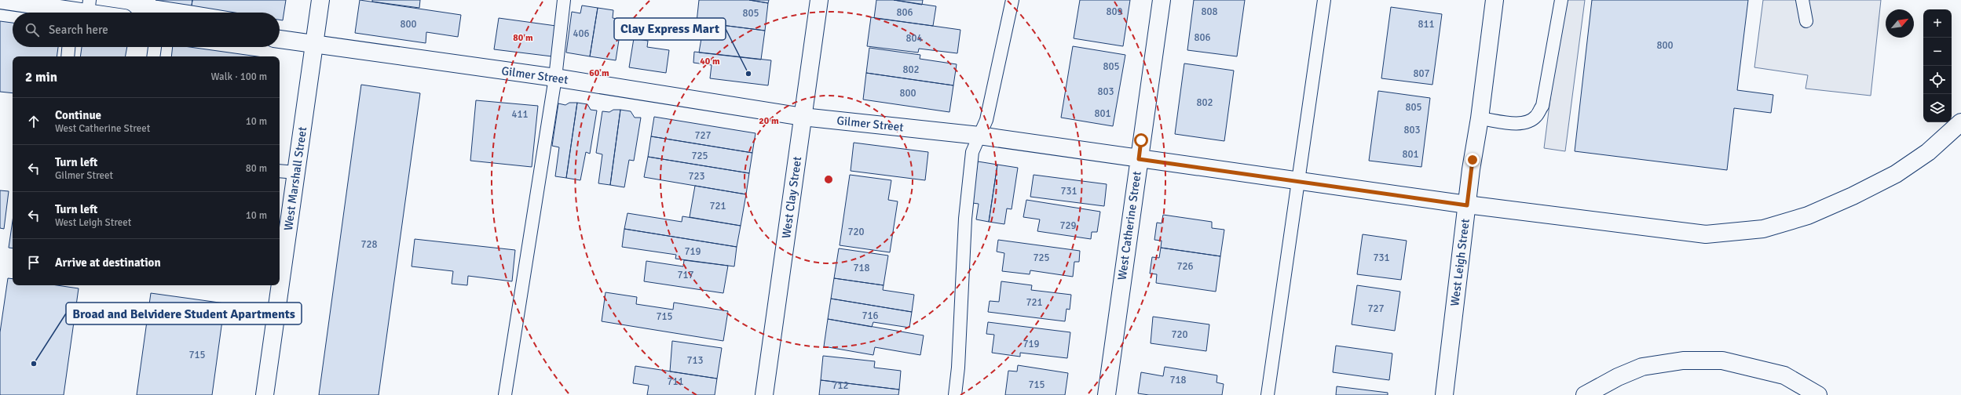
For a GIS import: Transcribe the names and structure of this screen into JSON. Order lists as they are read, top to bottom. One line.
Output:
{"streets":{"main road":["Gilmer Street","West Marshall Street","West Clay Street","West Catherine Street","West Leigh Street"]},"crossings":[["Gilmer Street","West Marshall Street"],["Gilmer Street","West Clay Street"],["Gilmer Street","West Catherine Street"],["Gilmer Street","West Leigh Street"]],"places":["Clay Express Mart","Broad and Belvidere Student Apartments"],"house_numbers":["809","808","806","805","800","811","406","806","804","800","805","802","807","803","800","802","805","801","411","803","727","801","725","723","731","721","729","720","728","719","725","731","726","718","717","721","727","716","715","720","719","715","713","718","711","715","712"],"north":"top right","page":{"map_buttons":["+","−"],"search":"Search here","heading":["2 min","Walk · 100 m"],"list":[["Continue","West Catherine Street","10 m"],["Turn left","Gilmer Street","80 m"],["Turn left","West Leigh Street","10 m"],"Arrive at destination"]},"rings":["80 m","40 m","60 m","20 m"]}
